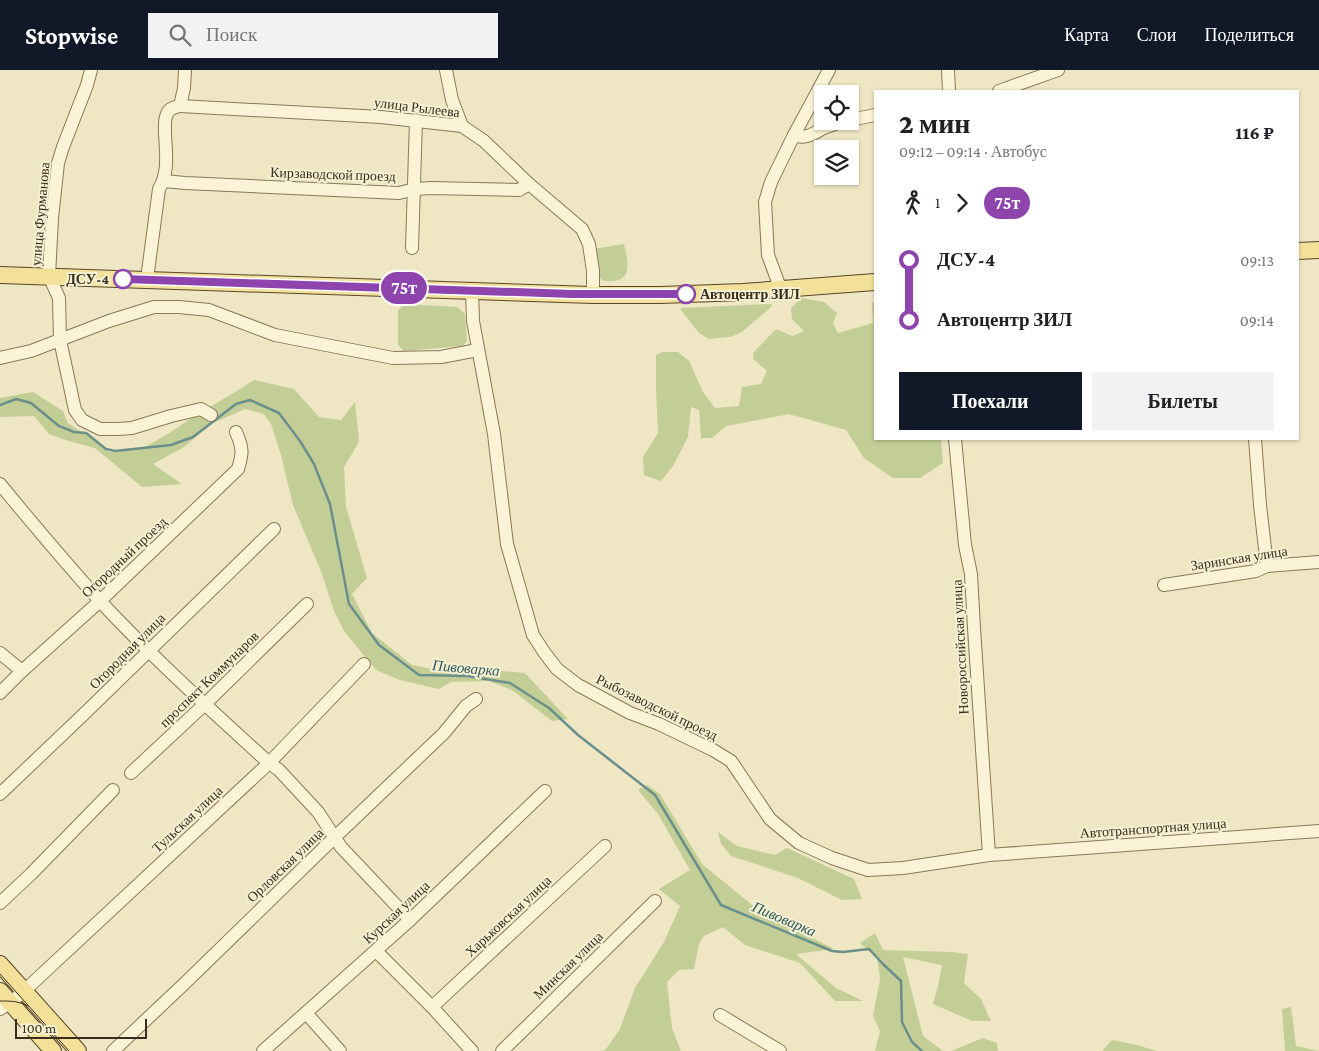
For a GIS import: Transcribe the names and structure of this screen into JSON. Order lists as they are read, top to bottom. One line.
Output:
{"streets":{"street":["улица Рылеева","Кирзаводской проезд","улица Фурманова","Огородный проезд","Заринская улица","Новороссийская улица","Огородная улица","проспект Коммунаров","Рыбозаводской проезд","Тульская улица","Автотранспортная улица","Орловская улица","Курская улица","Харьковская улица","Минская улица"]},"crossings":[["улица Рылеева","Кирзаводской проезд"],["Новороссийская улица","Рыбозаводской проезд"],["Новороссийская улица","Автотранспортная улица"],["Рыбозаводской проезд","Автотранспортная улица"]],"water":["Пивоварка"],"places":["ДСУ-4","Автоцентр ЗИЛ"],"lines":["bus line 75т"],"scale_bar":"100 m","page":{"header":"Stopwise","search":"Поиск","nav":["Карта","Слои","Поделиться"],"on_map":"75т","heading":["2 мин","09:12 – 09:14 · Автобус","116 ₽"],"legs":["1","75т"],"list":[{"name":"ДСУ-4","value":"09:13"},{"name":"Автоцентр ЗИЛ","value":"09:14"}],"buttons":["Поехали","Билеты"],"scale":"100 m"}}
